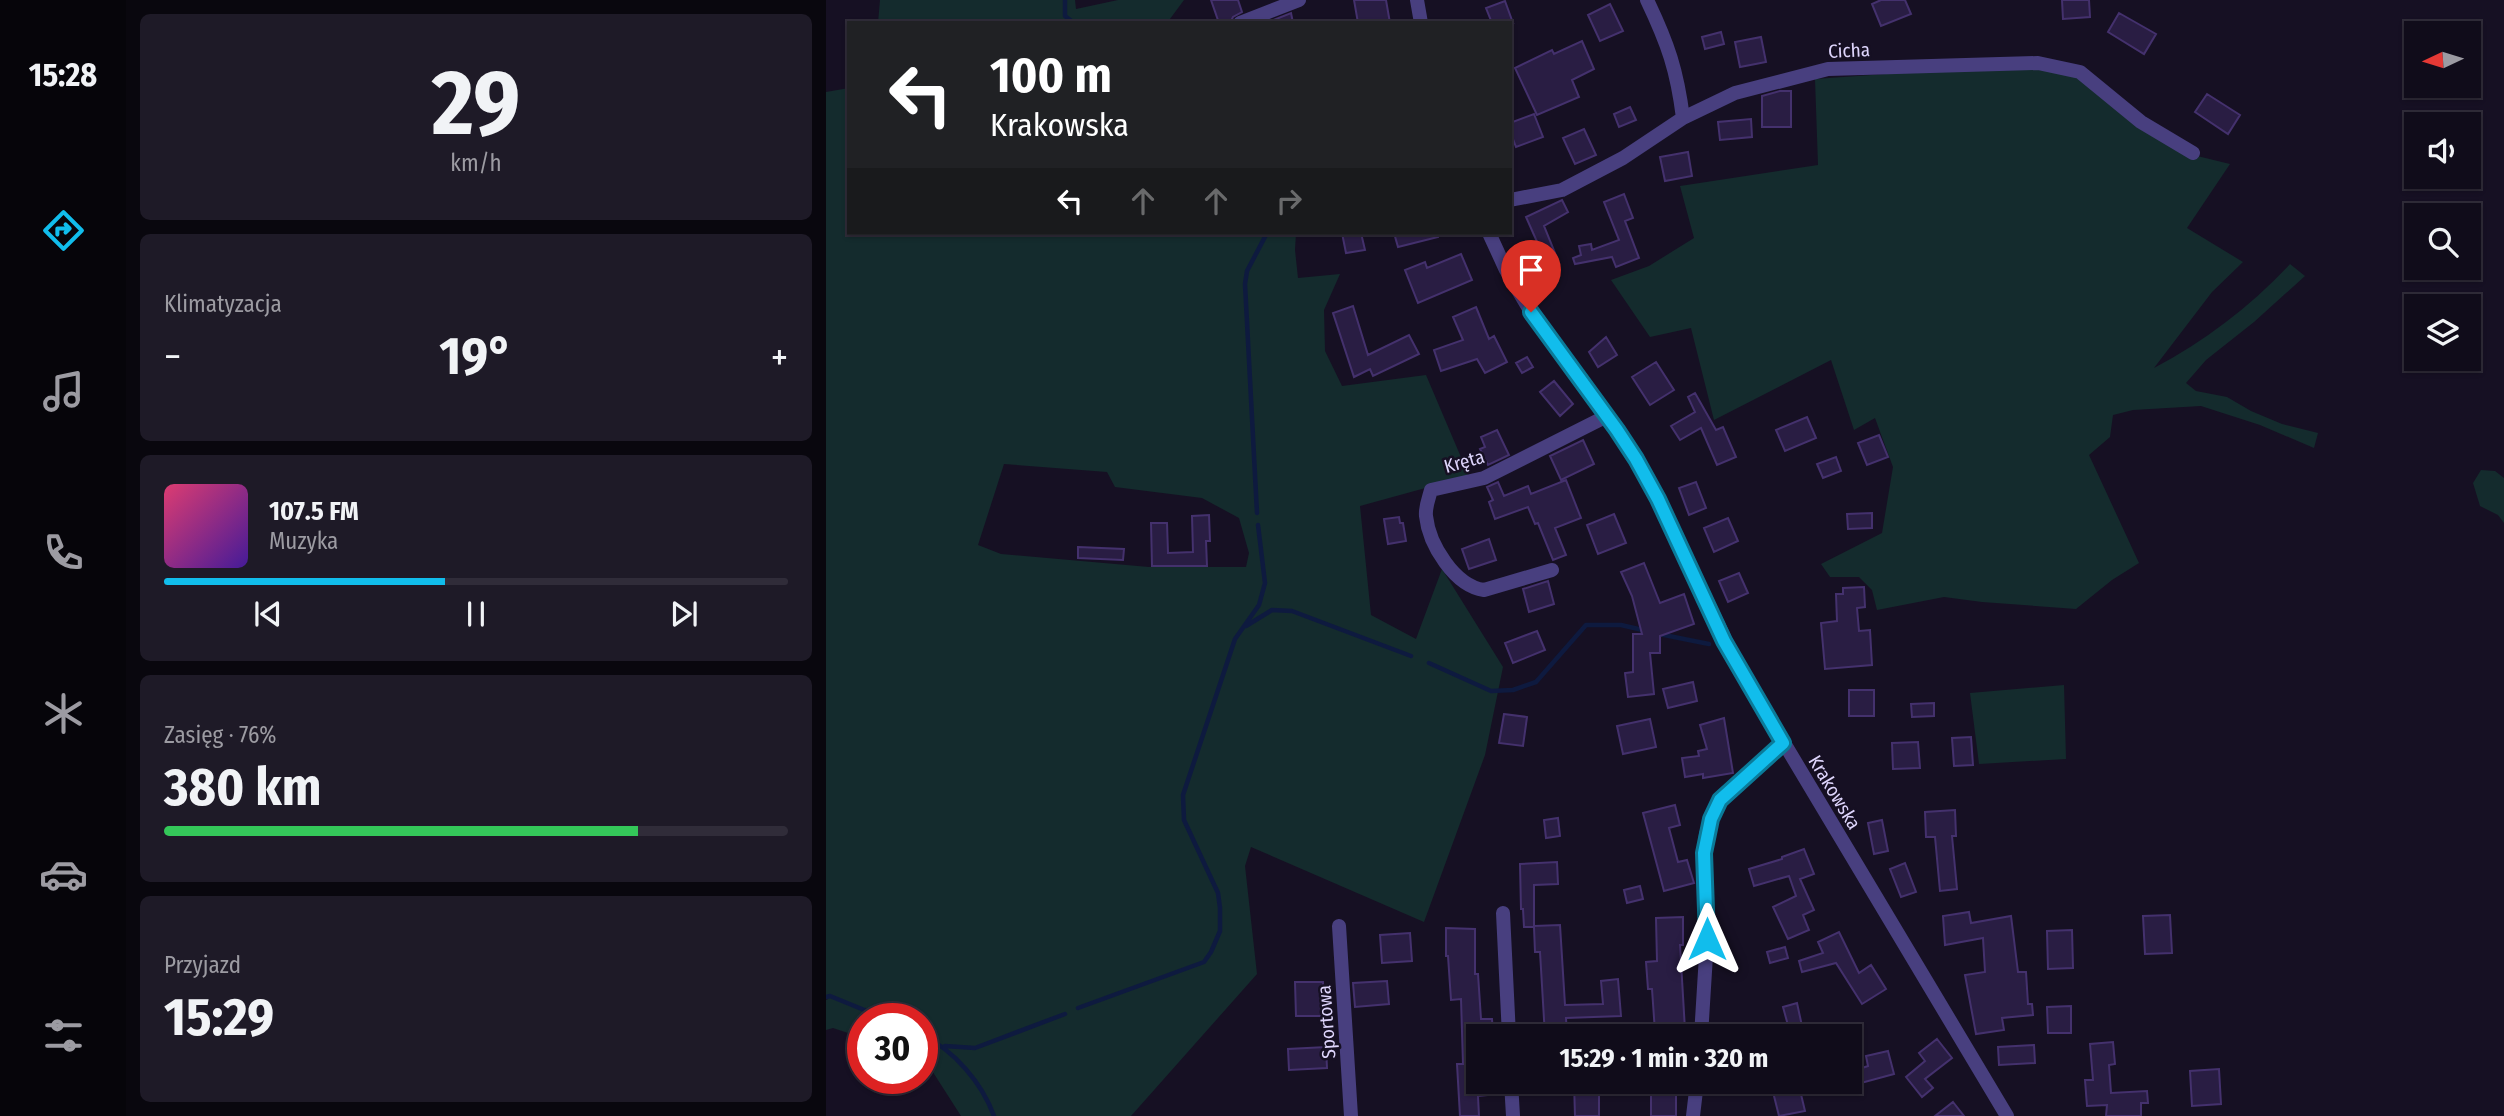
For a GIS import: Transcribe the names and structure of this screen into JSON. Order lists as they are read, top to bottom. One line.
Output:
{"streets":{"street":["Cicha","Kręta","Krakowska","Sportowa"]},"crossings":[["Kręta","Krakowska"]],"north":"left","page":{"tabs":"15:28","tile":[["29","km/h"],"Klimatyzacja",["Zasięg · 76%","380 km"],["Przyjazd","15:29"]],"turn":["100 m","Krakowska"],"heat":["−","19°","+"],"song":["107.5 FM","Muzyka"],"limit":"30","trip":"15:29 · 1 min · 320 m"}}
